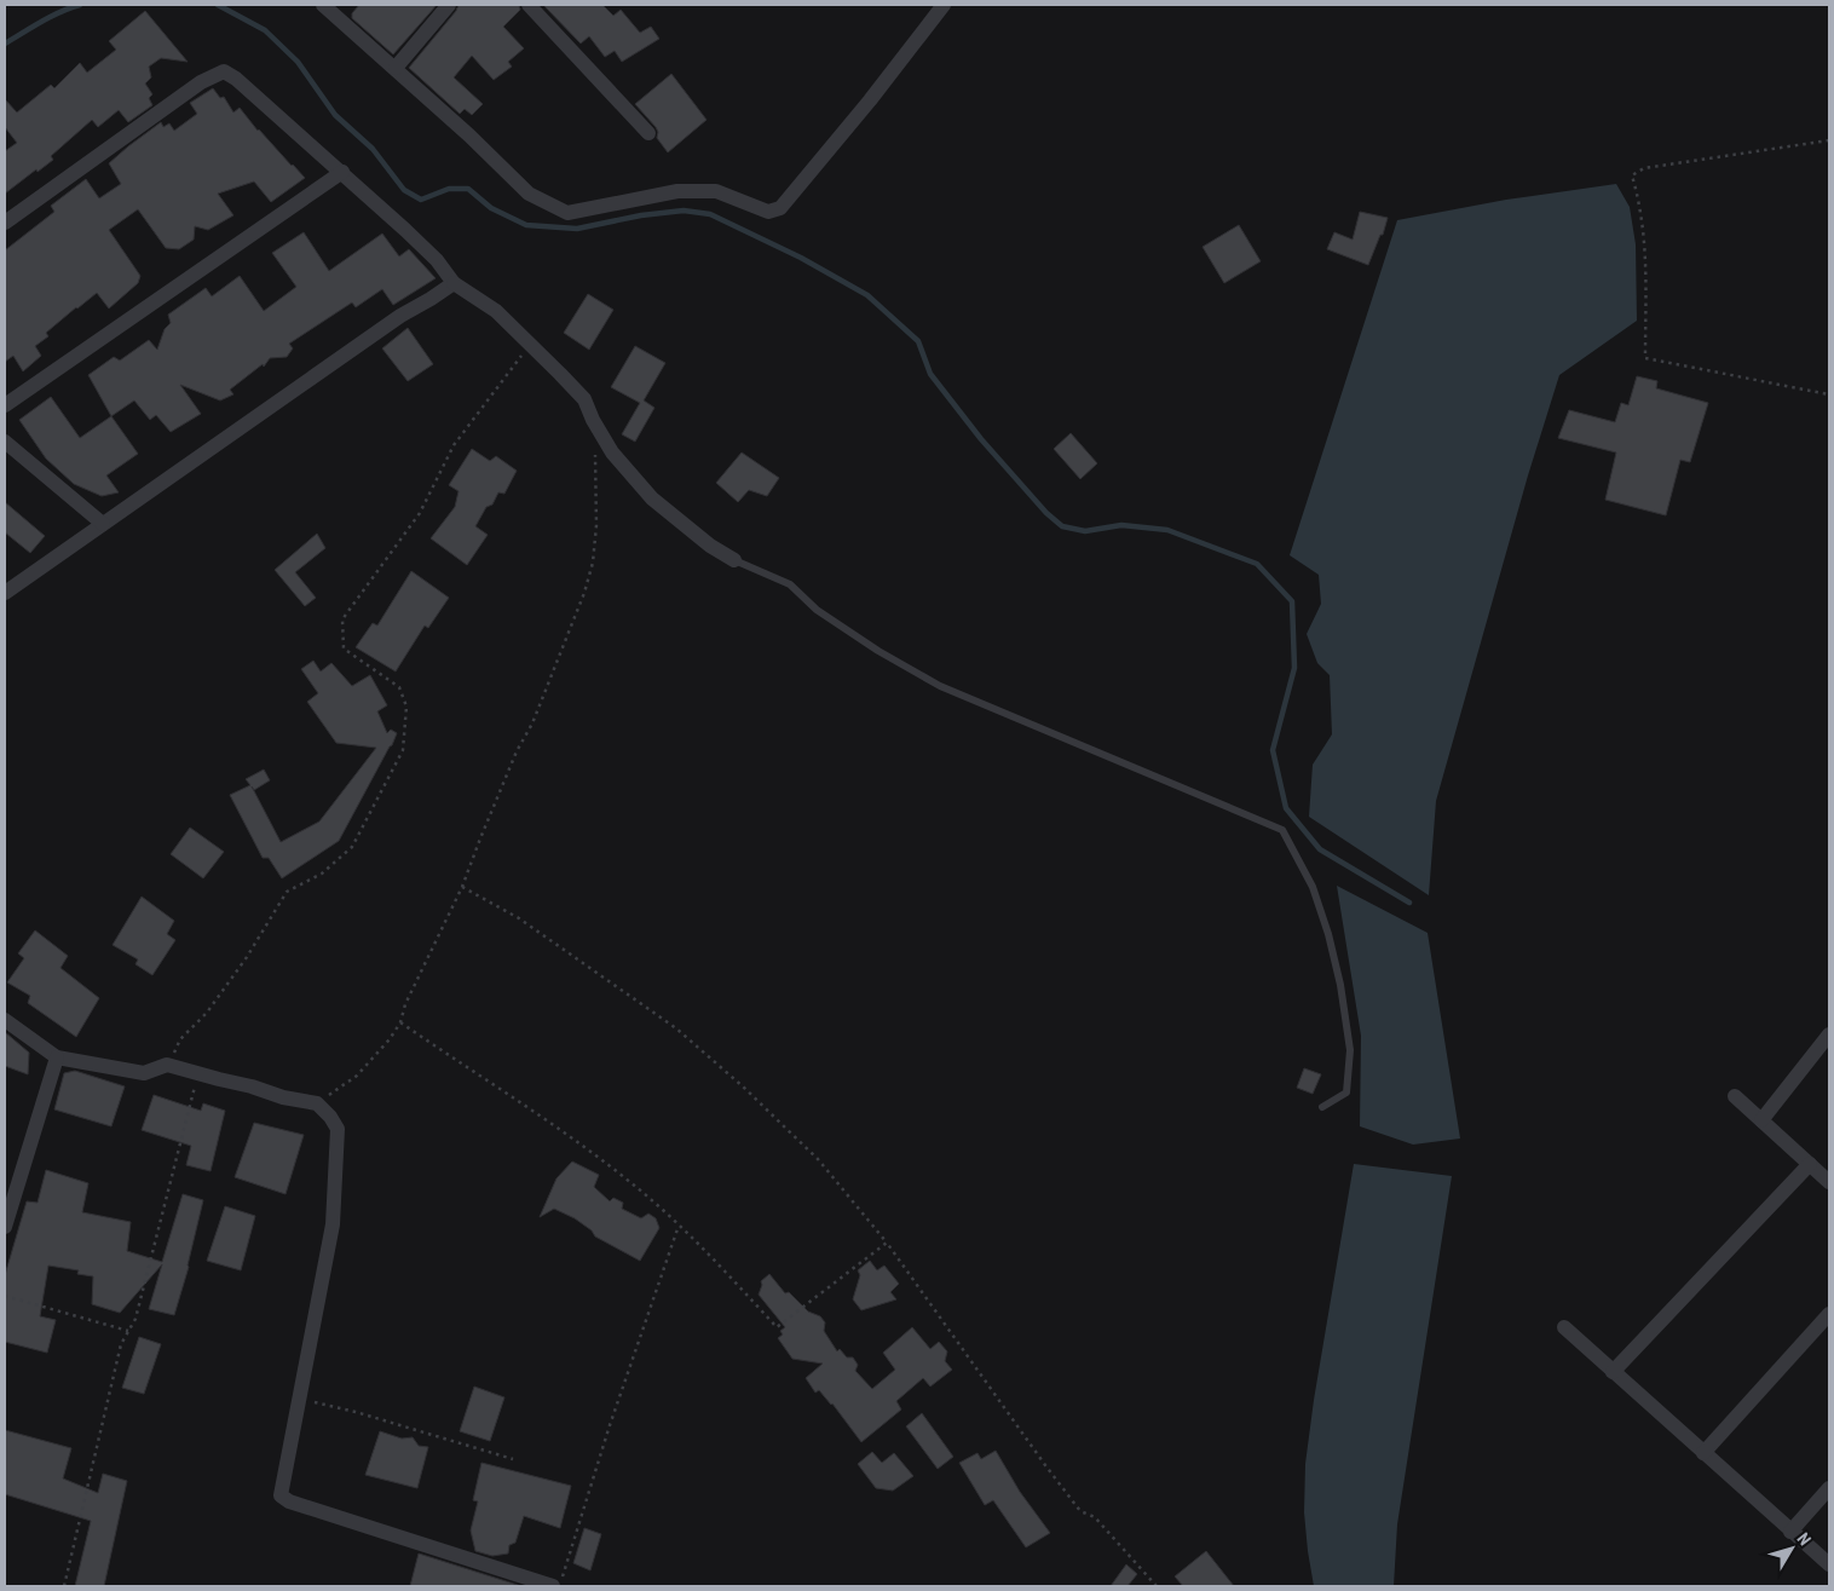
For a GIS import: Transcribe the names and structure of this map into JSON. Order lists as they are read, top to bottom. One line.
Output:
{"north":"top right"}
